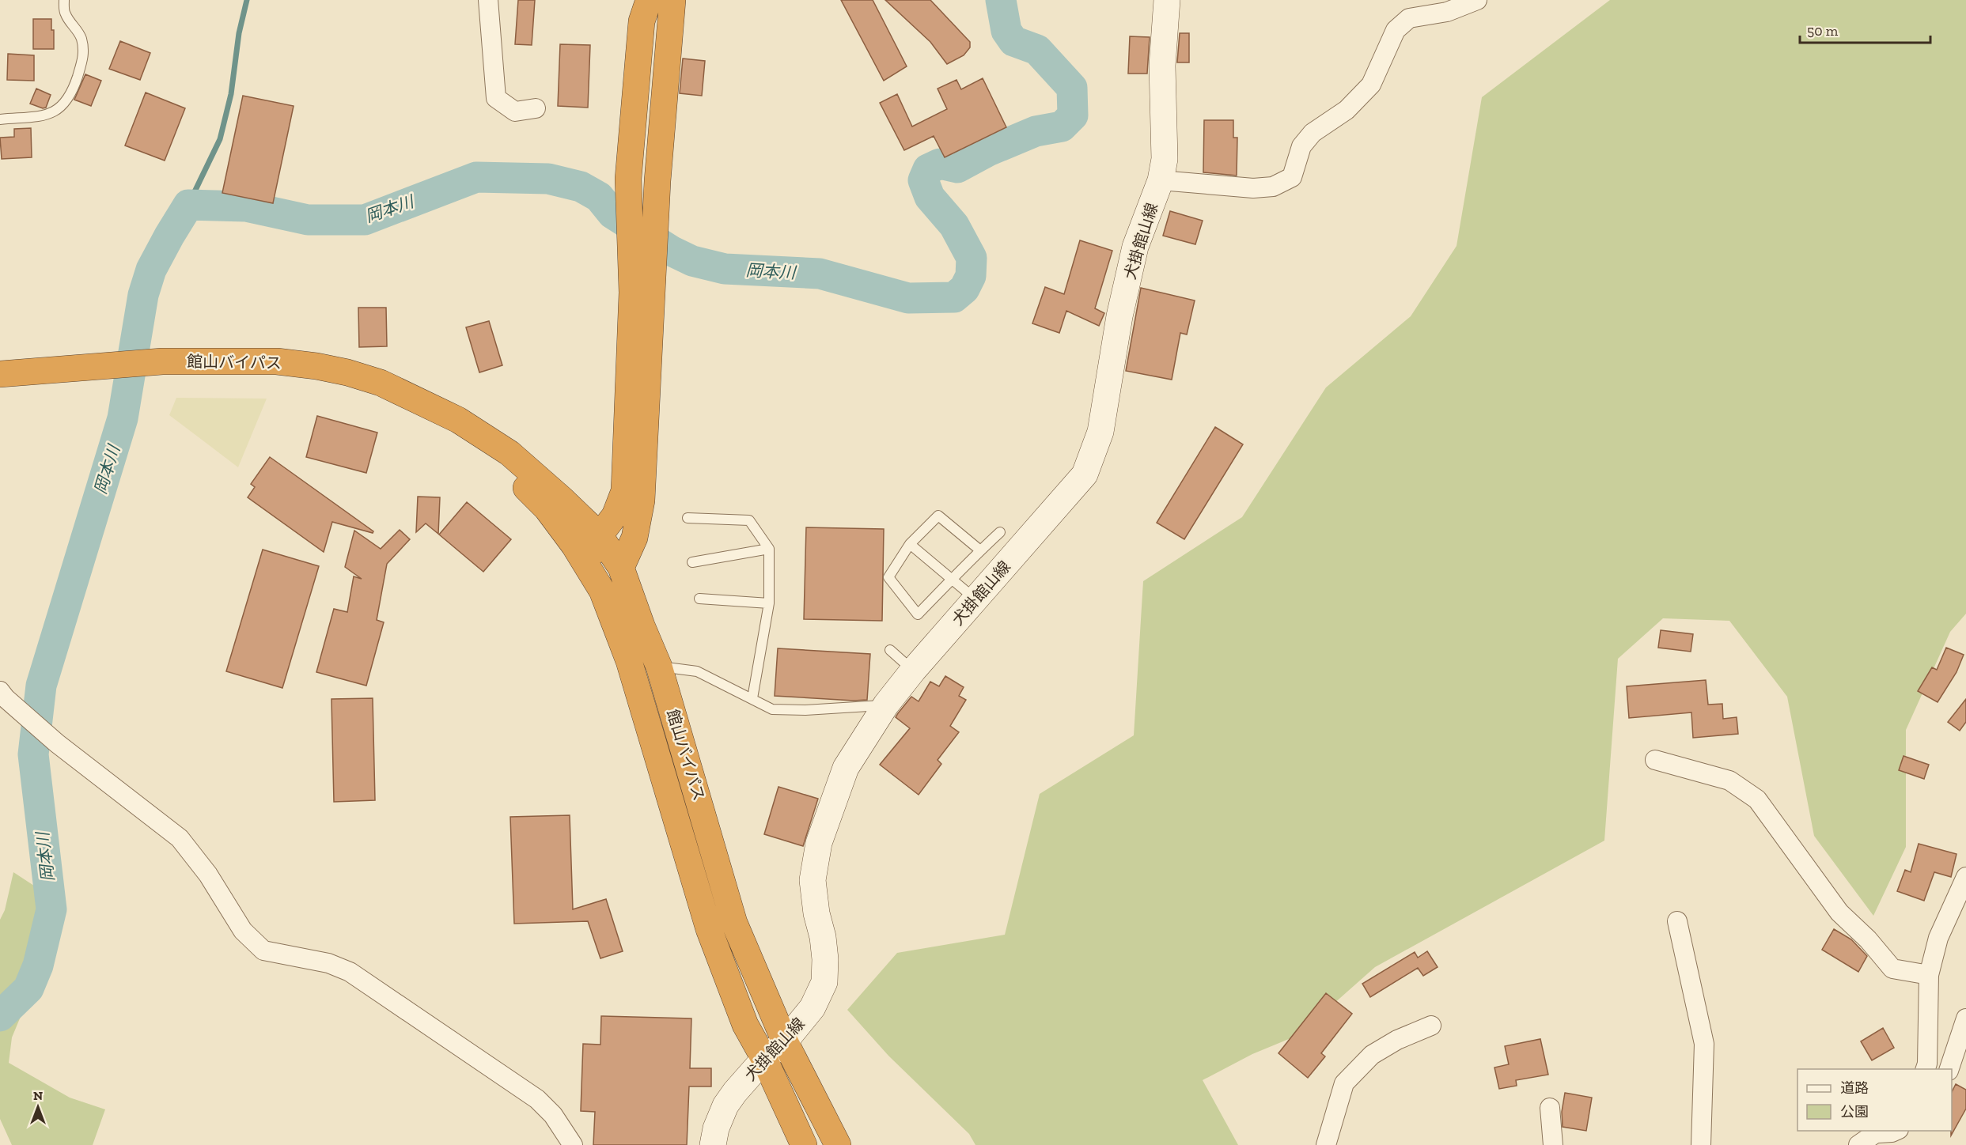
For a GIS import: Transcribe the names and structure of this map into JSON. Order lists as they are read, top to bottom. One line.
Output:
{"streets":{"highway":["館山バイパス"],"main road":["犬掛館山線"]},"crossings":[["犬掛館山線","館山バイパス"]],"water":["岡本川"],"legend":["道路","公園"],"scale_bar":"50 m","north":"top"}
